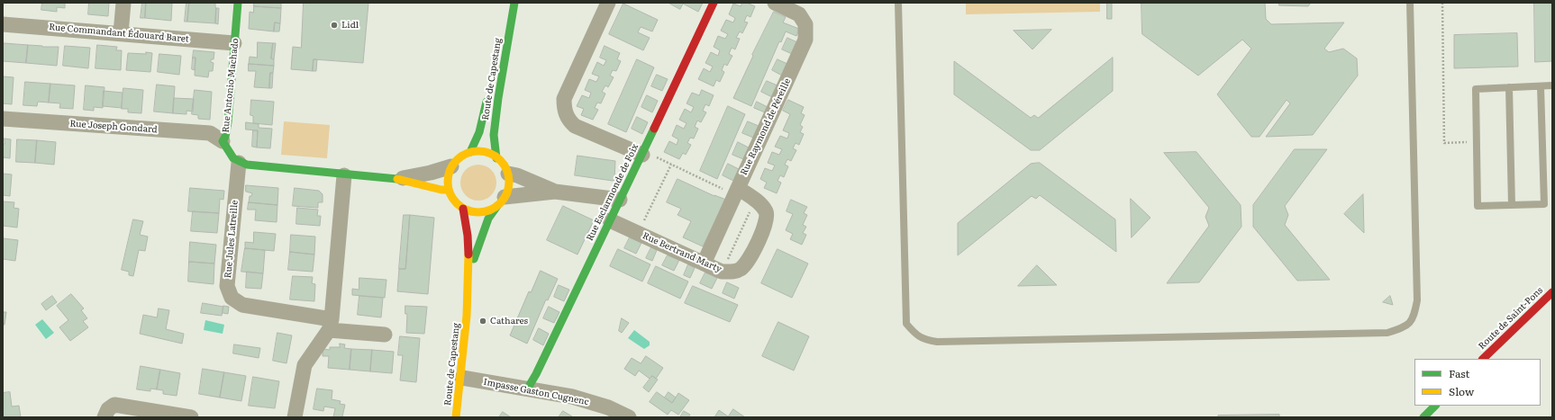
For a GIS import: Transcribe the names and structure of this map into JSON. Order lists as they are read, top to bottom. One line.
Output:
{"streets":{"street":["Rue Commandant Édouard Baret","Route de Capestang","Rue Antonio Machado","Rue Joseph Gondard","Rue Raymond de Péreille","Rue Esclarmonde de Foix","Rue Jules Latreille","Rue Bertrand Marty","Route de Saint-Pons","Impasse Gaston Cugnenc"]},"crossings":[["Rue Commandant Édouard Baret","Rue Antonio Machado"],["Route de Capestang","Impasse Gaston Cugnenc"],["Rue Antonio Machado","Rue Joseph Gondard"],["Rue Antonio Machado","Rue Jules Latreille"],["Rue Raymond de Péreille","Rue Bertrand Marty"],["Rue Esclarmonde de Foix","Rue Bertrand Marty"],["Rue Esclarmonde de Foix","Impasse Gaston Cugnenc"]],"places":["Lidl","Cathares"],"legend":["Fast","Slow"]}
